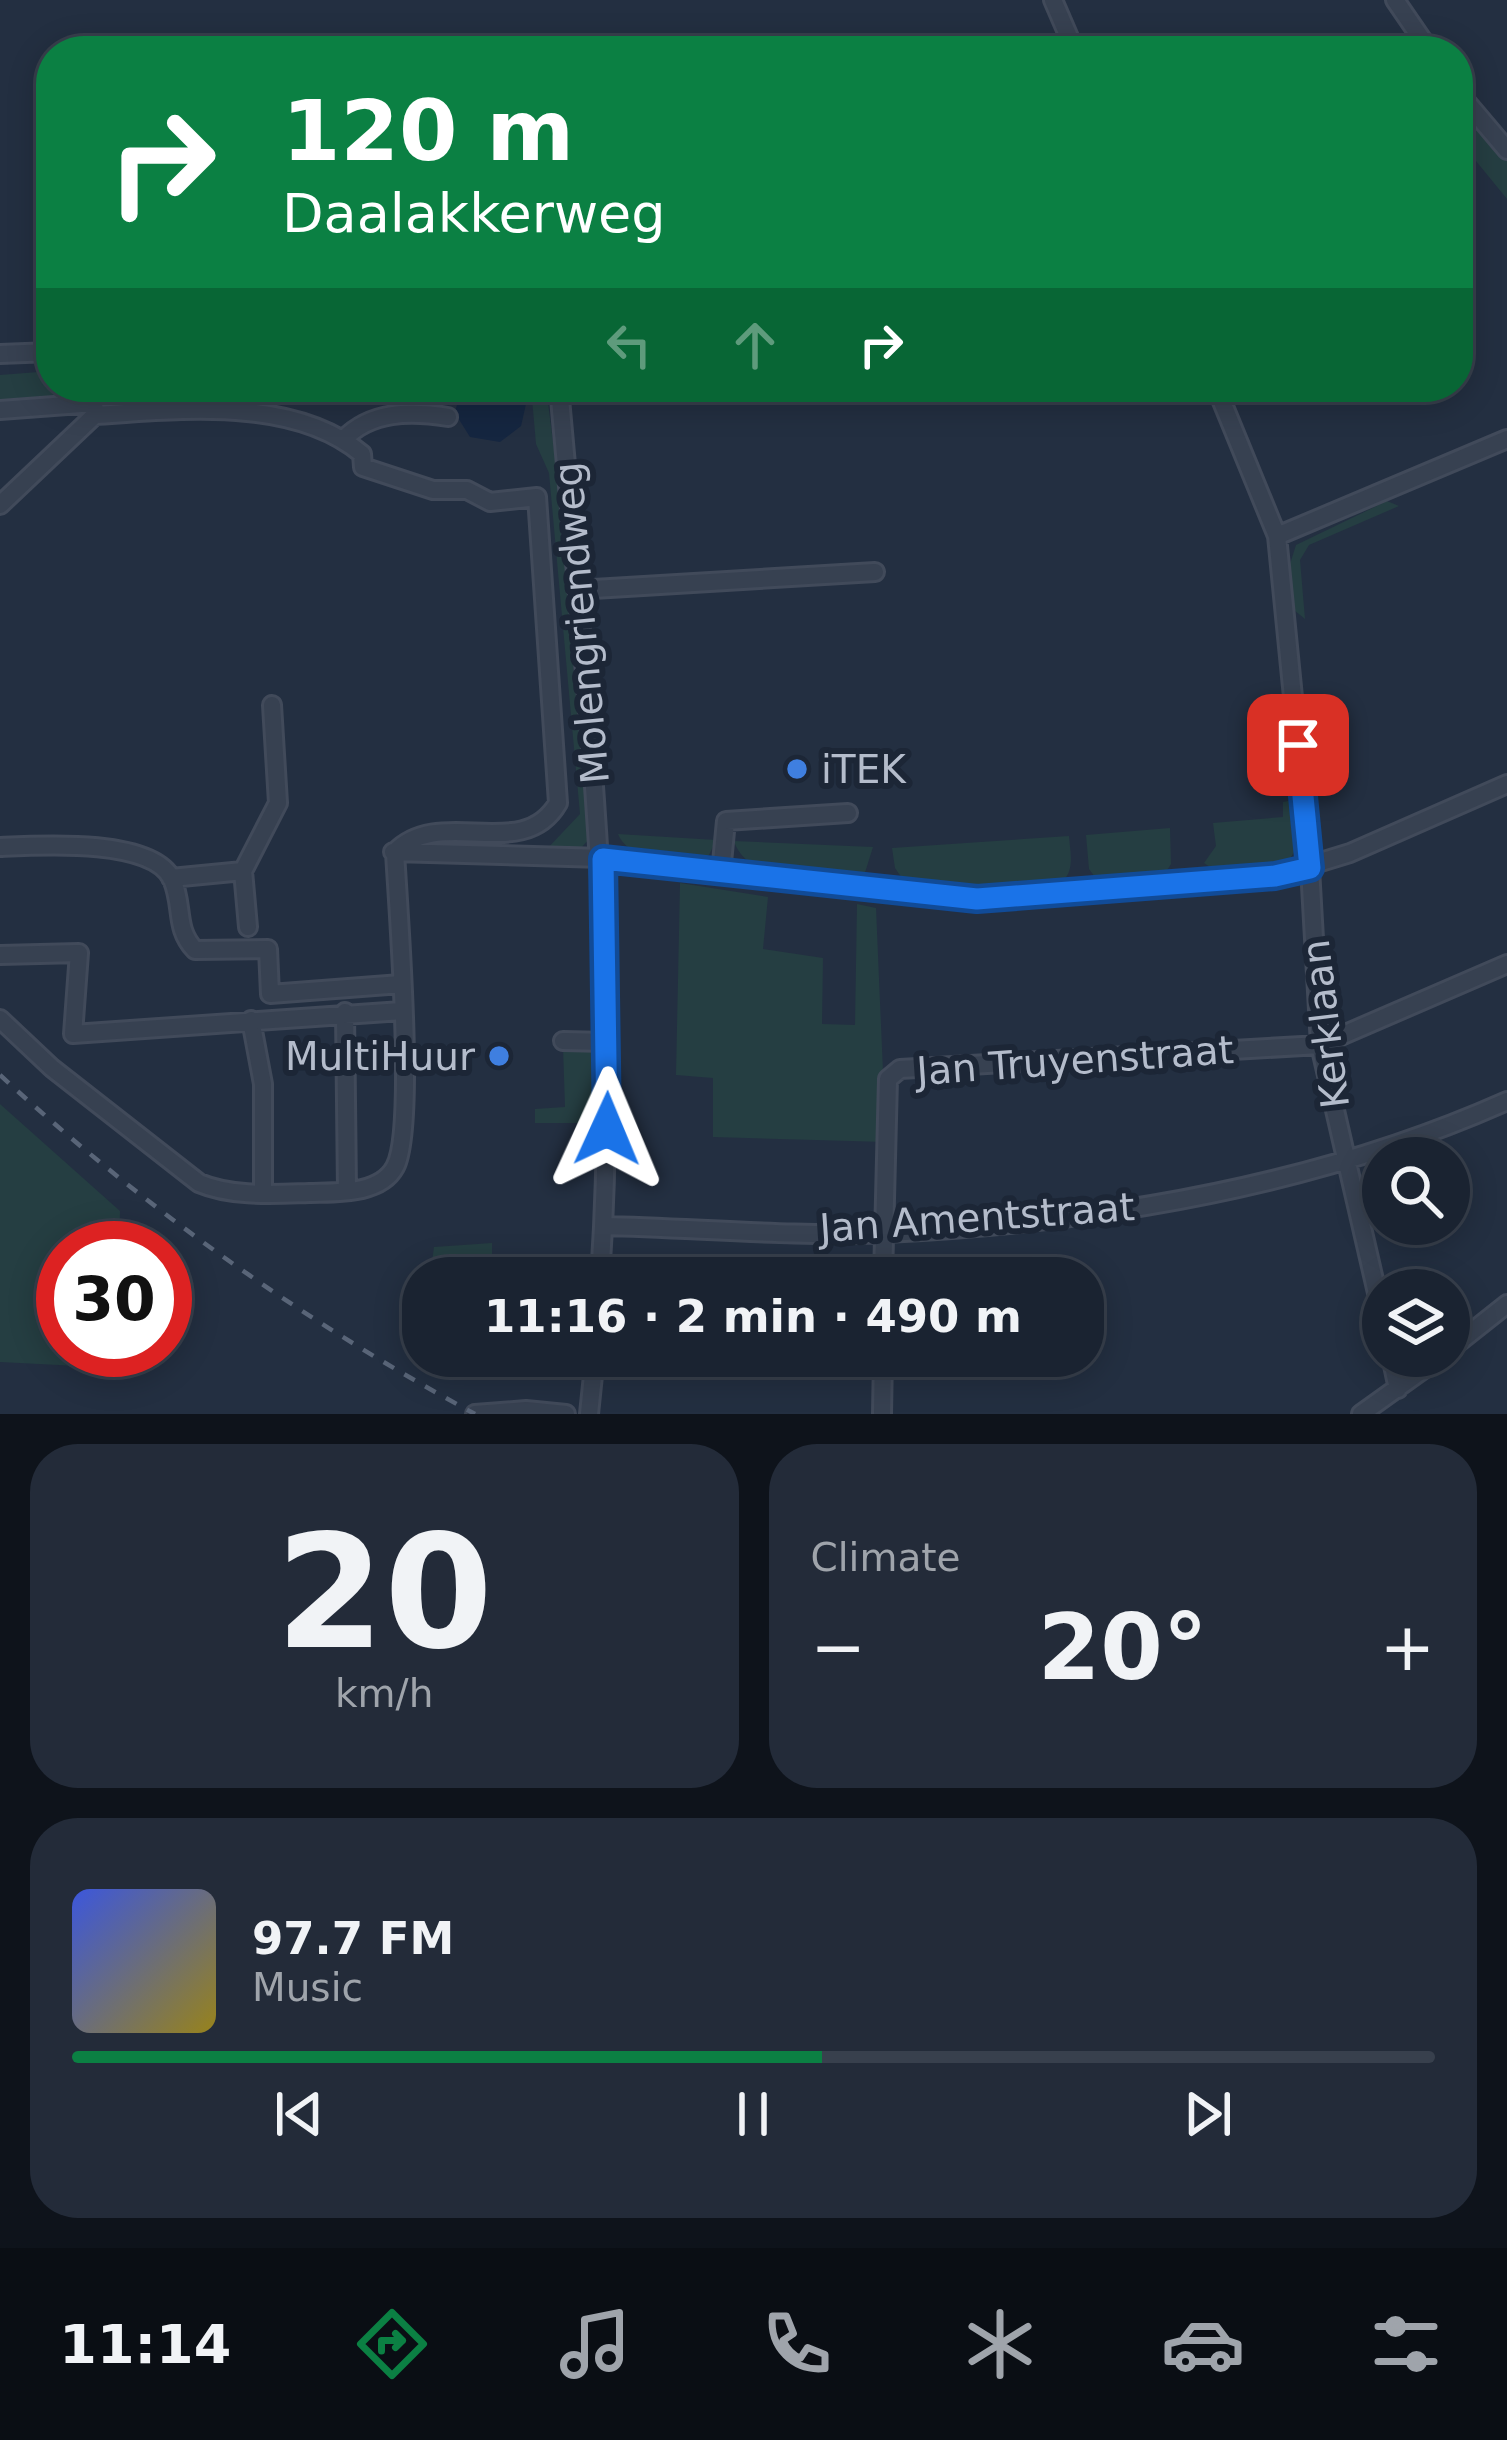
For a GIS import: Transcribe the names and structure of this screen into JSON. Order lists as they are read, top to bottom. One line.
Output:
{"streets":{"street":["Molengriendweg","Kerklaan","Jan Truyenstraat","Jan Amentstraat"]},"crossings":[["Molengriendweg","Jan Amentstraat"],["Kerklaan","Jan Truyenstraat"],["Kerklaan","Jan Amentstraat"],["Jan Truyenstraat","Jan Amentstraat"]],"places":["iTEK","MultiHuur"],"page":{"turn":["120 m","Daalakkerweg"],"limit":"30","trip":"11:16 · 2 min · 490 m","tile":[["20","km/h"],"Climate"],"heat":["−","20°","+"],"song":["97.7 FM","Music"],"tabs":"11:14"}}
